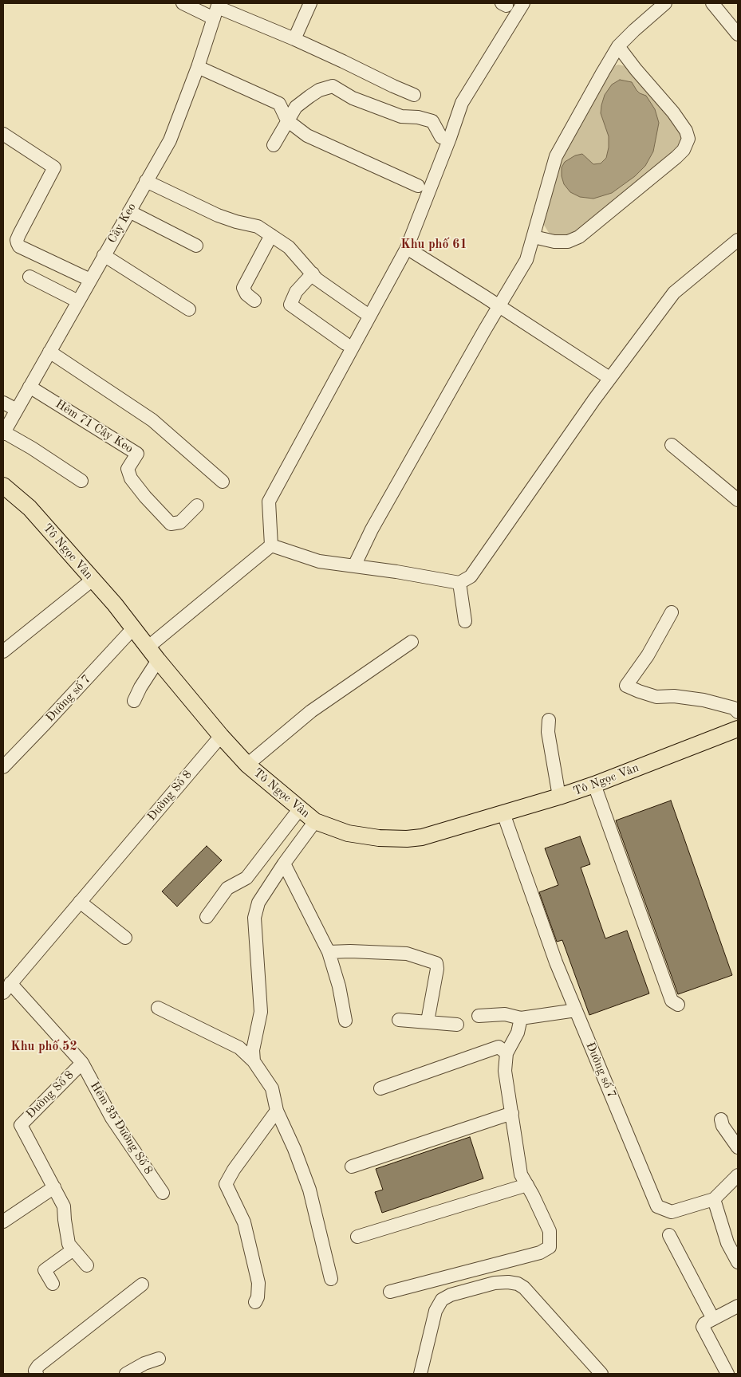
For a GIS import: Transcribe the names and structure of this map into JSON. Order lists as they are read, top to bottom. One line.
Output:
{"streets":{"main road":["Tô Ngọc Vân"],"street":["Cây Keo","Hẻm 71 Cây Keo","Đường số 7","Đường Số 8","Hẻm 35 Đường Số 8"]},"crossings":[["Cây Keo","Hẻm 71 Cây Keo"],["Tô Ngọc Vân","Đường số 7"],["Tô Ngọc Vân","Đường Số 8"],["Đường Số 8","Hẻm 35 Đường Số 8"]],"districts":["Khu phố 61","Khu phố 52"]}
